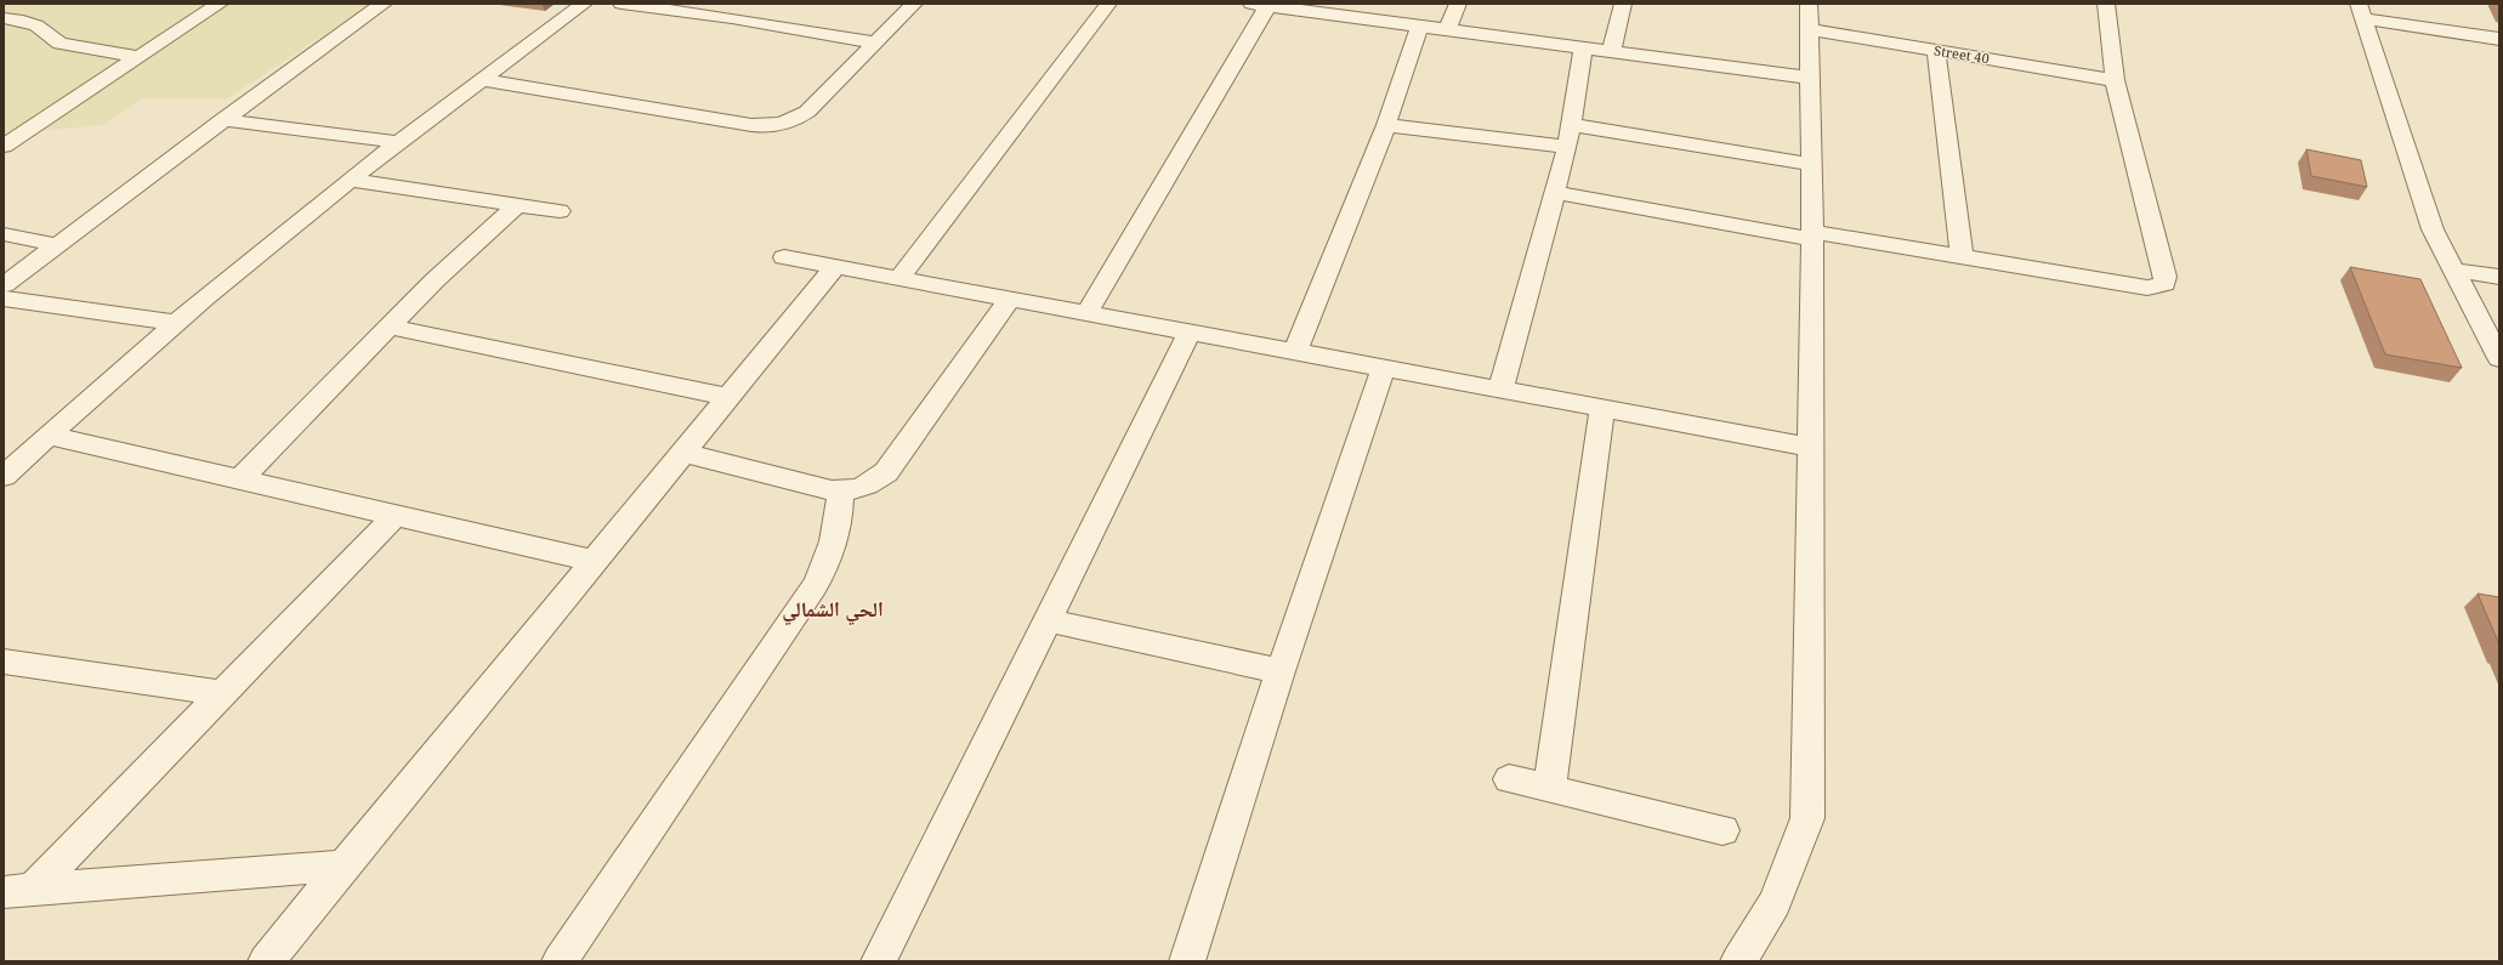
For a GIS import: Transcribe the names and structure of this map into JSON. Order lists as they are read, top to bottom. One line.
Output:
{"streets":{"street":["Street 40"]},"districts":["الحي الشمالي"]}
